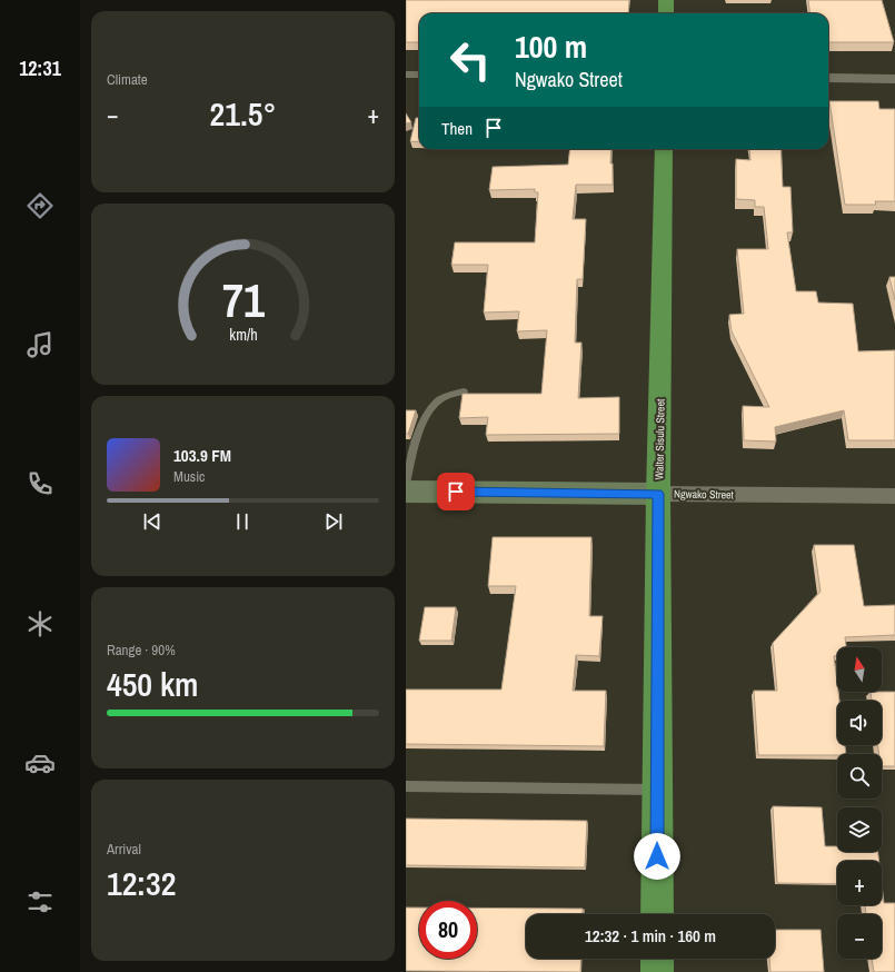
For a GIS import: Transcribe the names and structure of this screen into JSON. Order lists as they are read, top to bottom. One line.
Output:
{"streets":{"highway":["Walter Sisulu Street"],"street":["Ngwako Street"]},"crossings":[["Walter Sisulu Street","Ngwako Street"]],"north":"top","page":{"tabs":"12:31","tile":["Climate",["Range · 90%","450 km"],["Arrival","12:32"]],"turn":["100 m","Ngwako Street"],"heat":["−","21.5°","+"],"then":"Then","song":["103.9 FM","Music"],"map_buttons":["+","−"],"limit":"80","trip":"12:32 · 1 min · 160 m","gauge":["71","km/h"]}}
